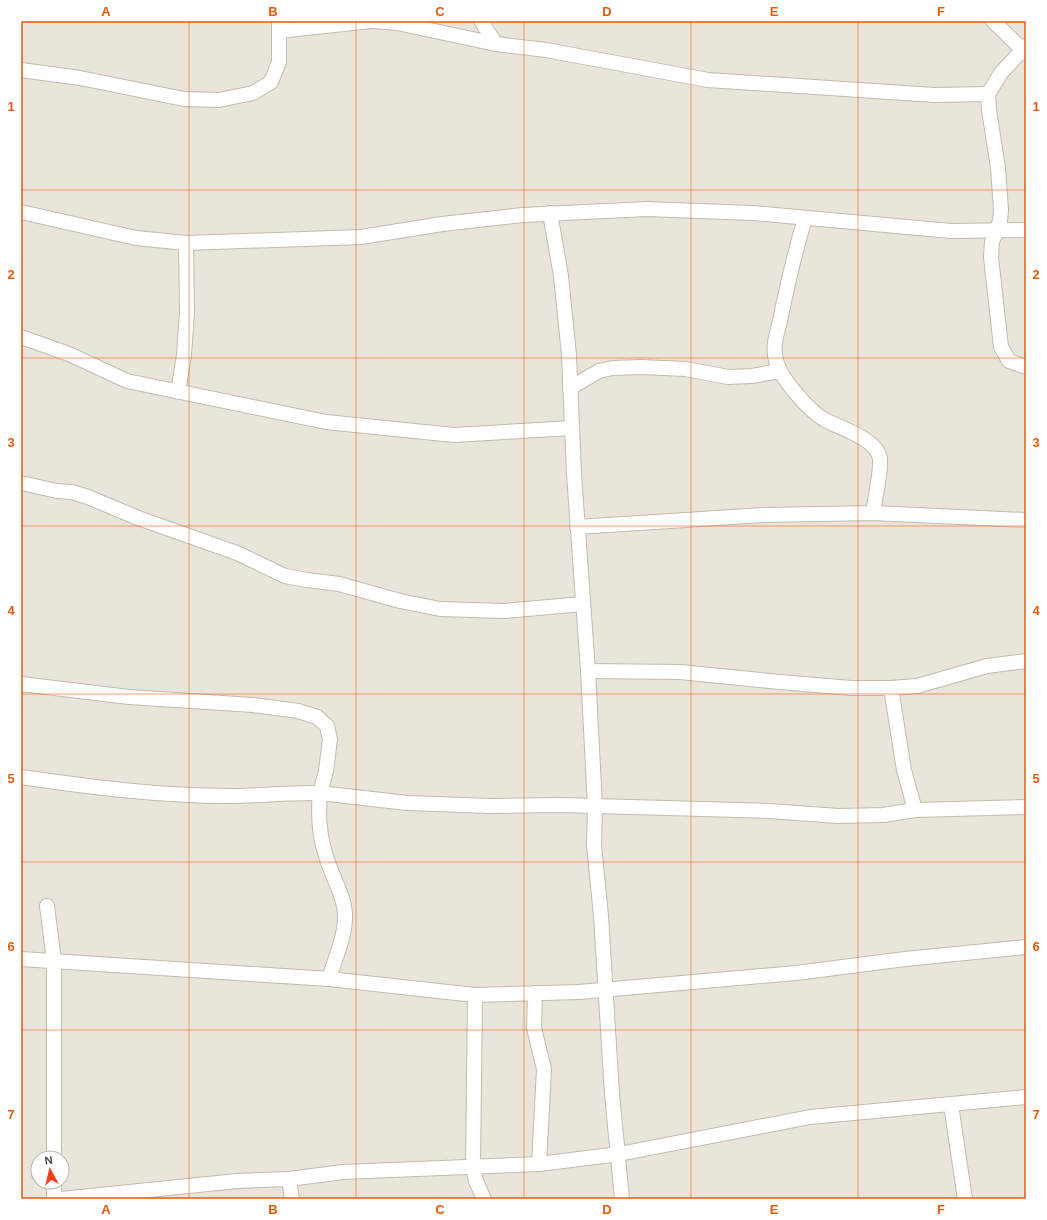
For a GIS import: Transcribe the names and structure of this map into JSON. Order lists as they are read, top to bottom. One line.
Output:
{"north":"top","grid":{"columns":["A","B","C","D","E","F"],"rows":["1","2","3","4","5","6","7"]}}
